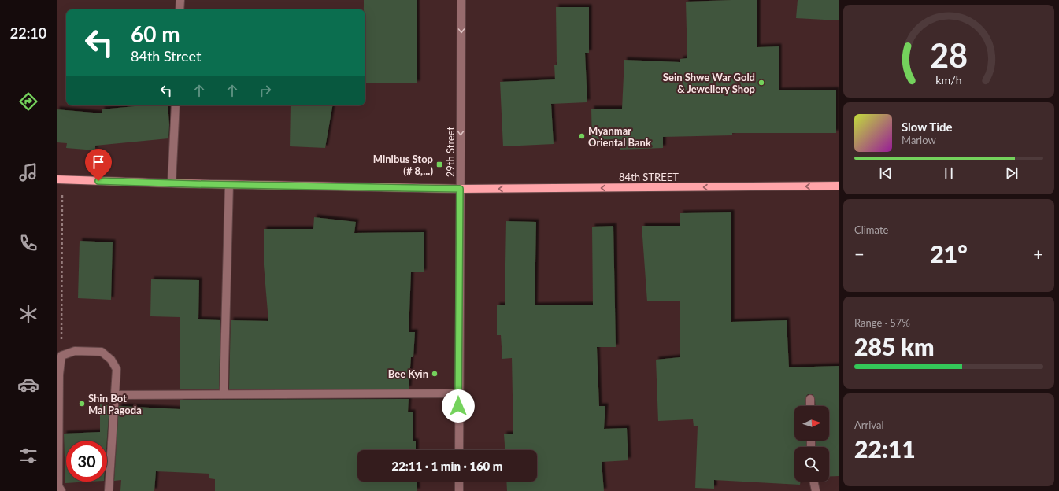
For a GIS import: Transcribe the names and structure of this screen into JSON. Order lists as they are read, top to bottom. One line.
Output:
{"streets":{"main road":["84th STREET"],"street":["29th Street"]},"crossings":[["29th Street","84th STREET"]],"one_way":["29th Street","84th STREET"],"places":{"other":["Sein Shwe War Gold & Jewellery Shop","Myanmar Oriental Bank","Bee Kyin","Shin Bot Mal Pagoda"],"transit":["Minibus Stop (# 8,...)"]},"north":"right","page":{"tabs":"22:10","turn":["60 m","84th Street"],"song":["Slow Tide","Marlow"],"tile":["Climate",["Range · 57%","285 km"],["Arrival","22:11"]],"heat":["−","21°","+"],"limit":"30","trip":"22:11 · 1 min · 160 m","gauge":["28","km/h"]}}
